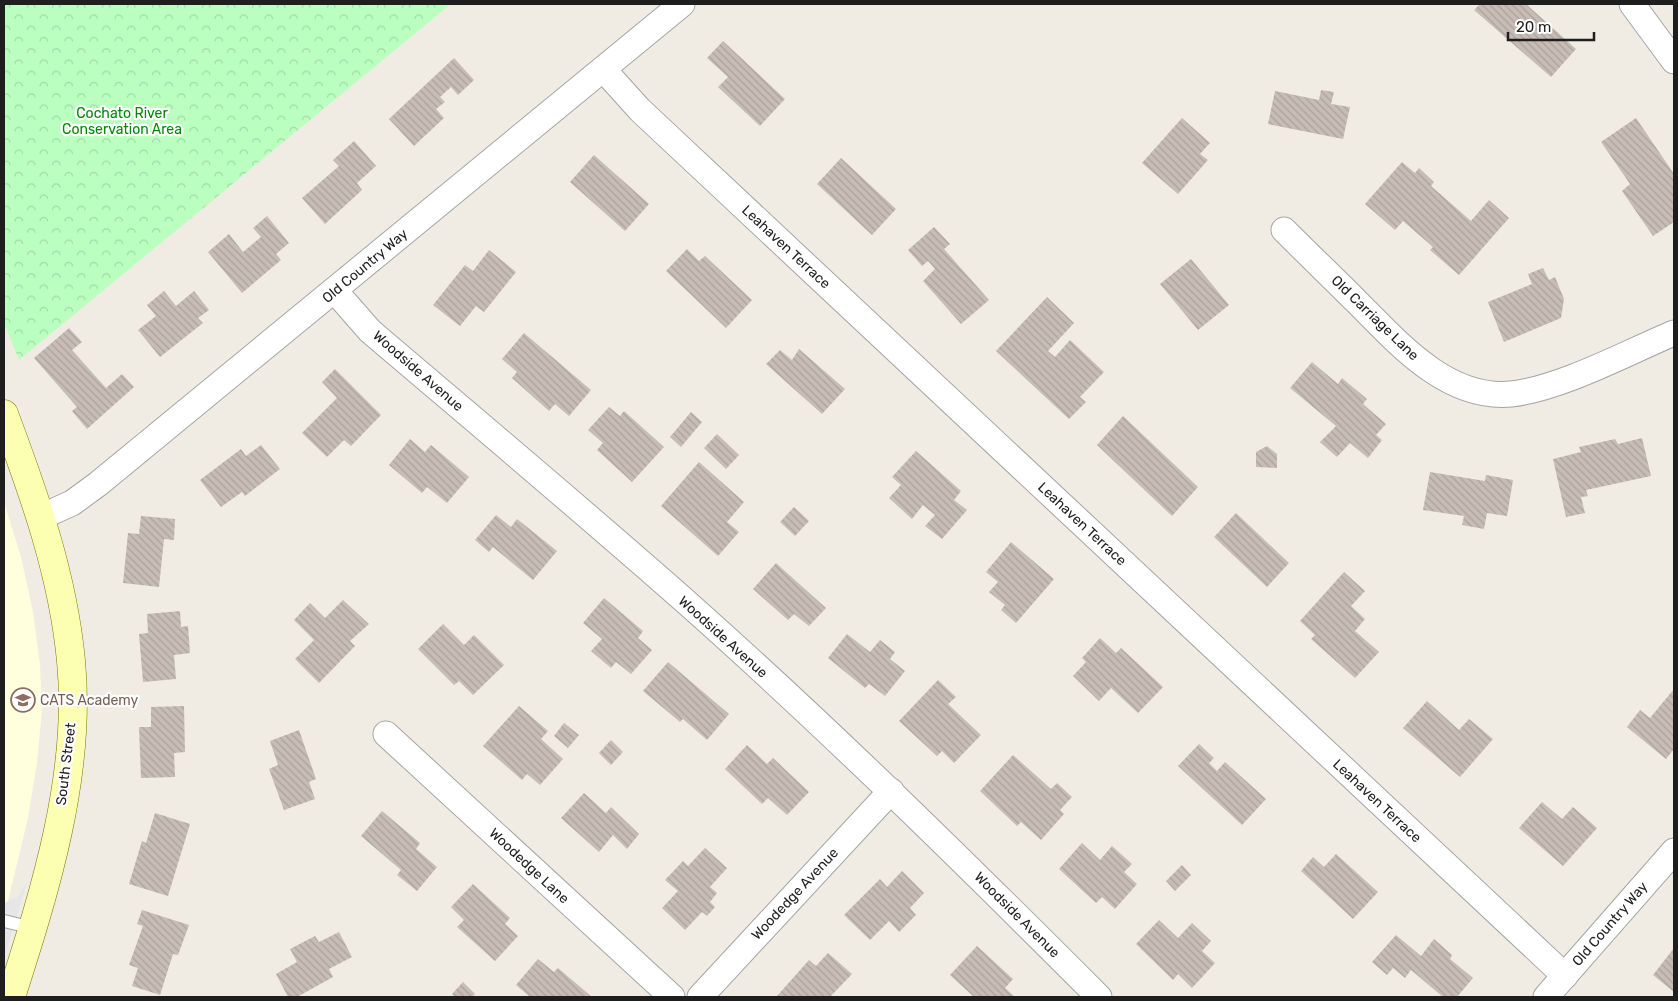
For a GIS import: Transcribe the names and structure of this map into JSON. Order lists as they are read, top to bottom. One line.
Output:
{"streets":{"main road":["South Street"],"street":["Leahaven Terrace","Old Country Way","Old Carriage Lane","Woodside Avenue","Woodedge Lane","Woodedge Avenue"]},"crossings":[["Leahaven Terrace","Old Country Way"],["Old Country Way","Woodside Avenue"],["Old Country Way","South Street"],["Woodside Avenue","Woodedge Avenue"]],"parks":["Cochato River Conservation Area"],"places":{"school or university":["CATS Academy"]},"scale_bar":"20 m"}
